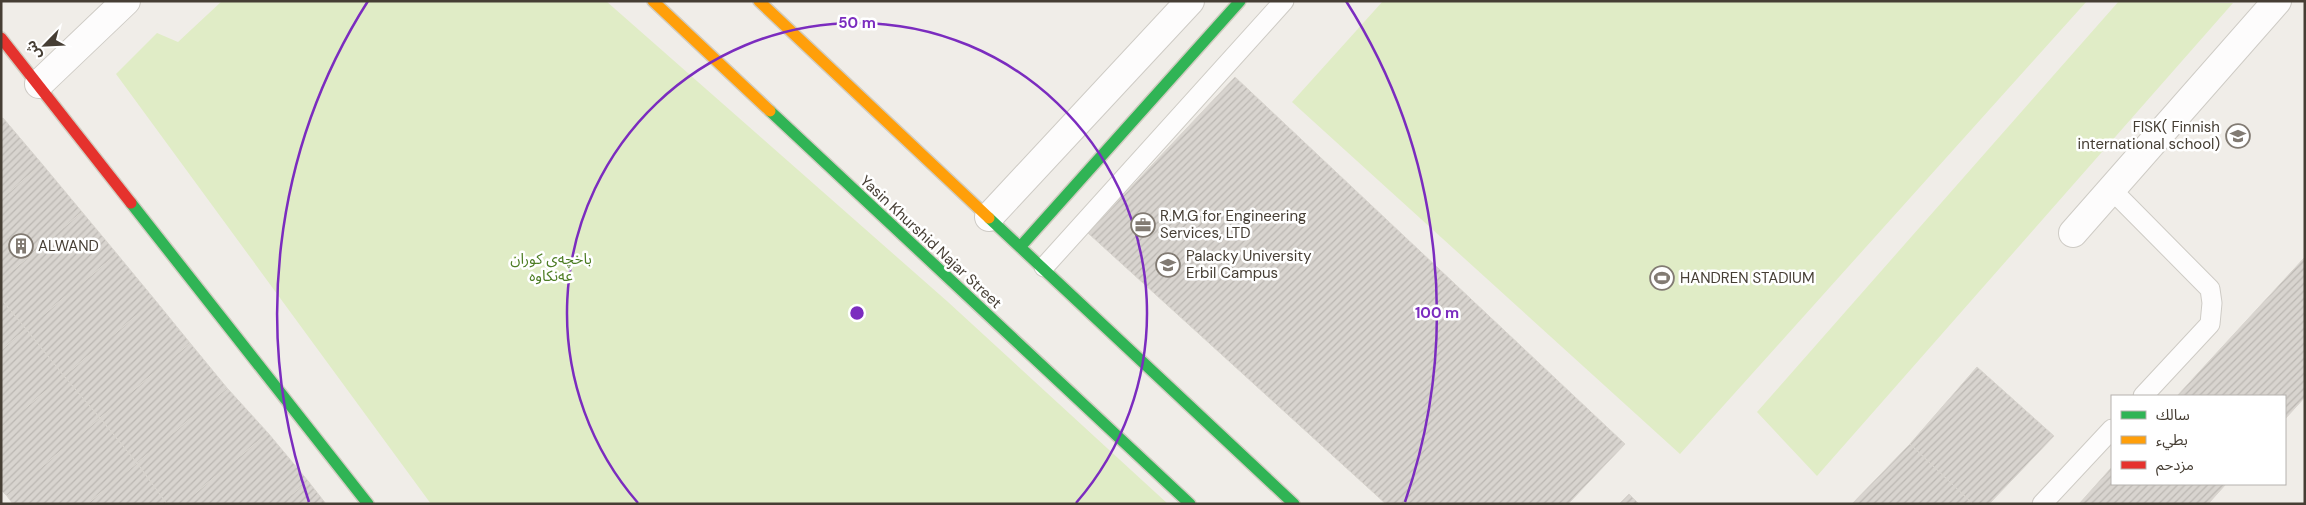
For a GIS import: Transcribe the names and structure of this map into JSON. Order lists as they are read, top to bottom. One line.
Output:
{"streets":{"street":["Yasin Khurshid Najar Street"]},"parks":["باخچەی کوران عەنکاوە"],"places":{"school or university":["FISK( Finnish international school)","Palacky University Erbil Campus"],"office":["R.M.G for Engineering Services, LTD"],"building":["ALWAND"],"sports":["HANDREN STADIUM"]},"legend":["سالك","بطيء","مزدحم"],"north":"bottom left","rings":["50 m","100 m"]}
